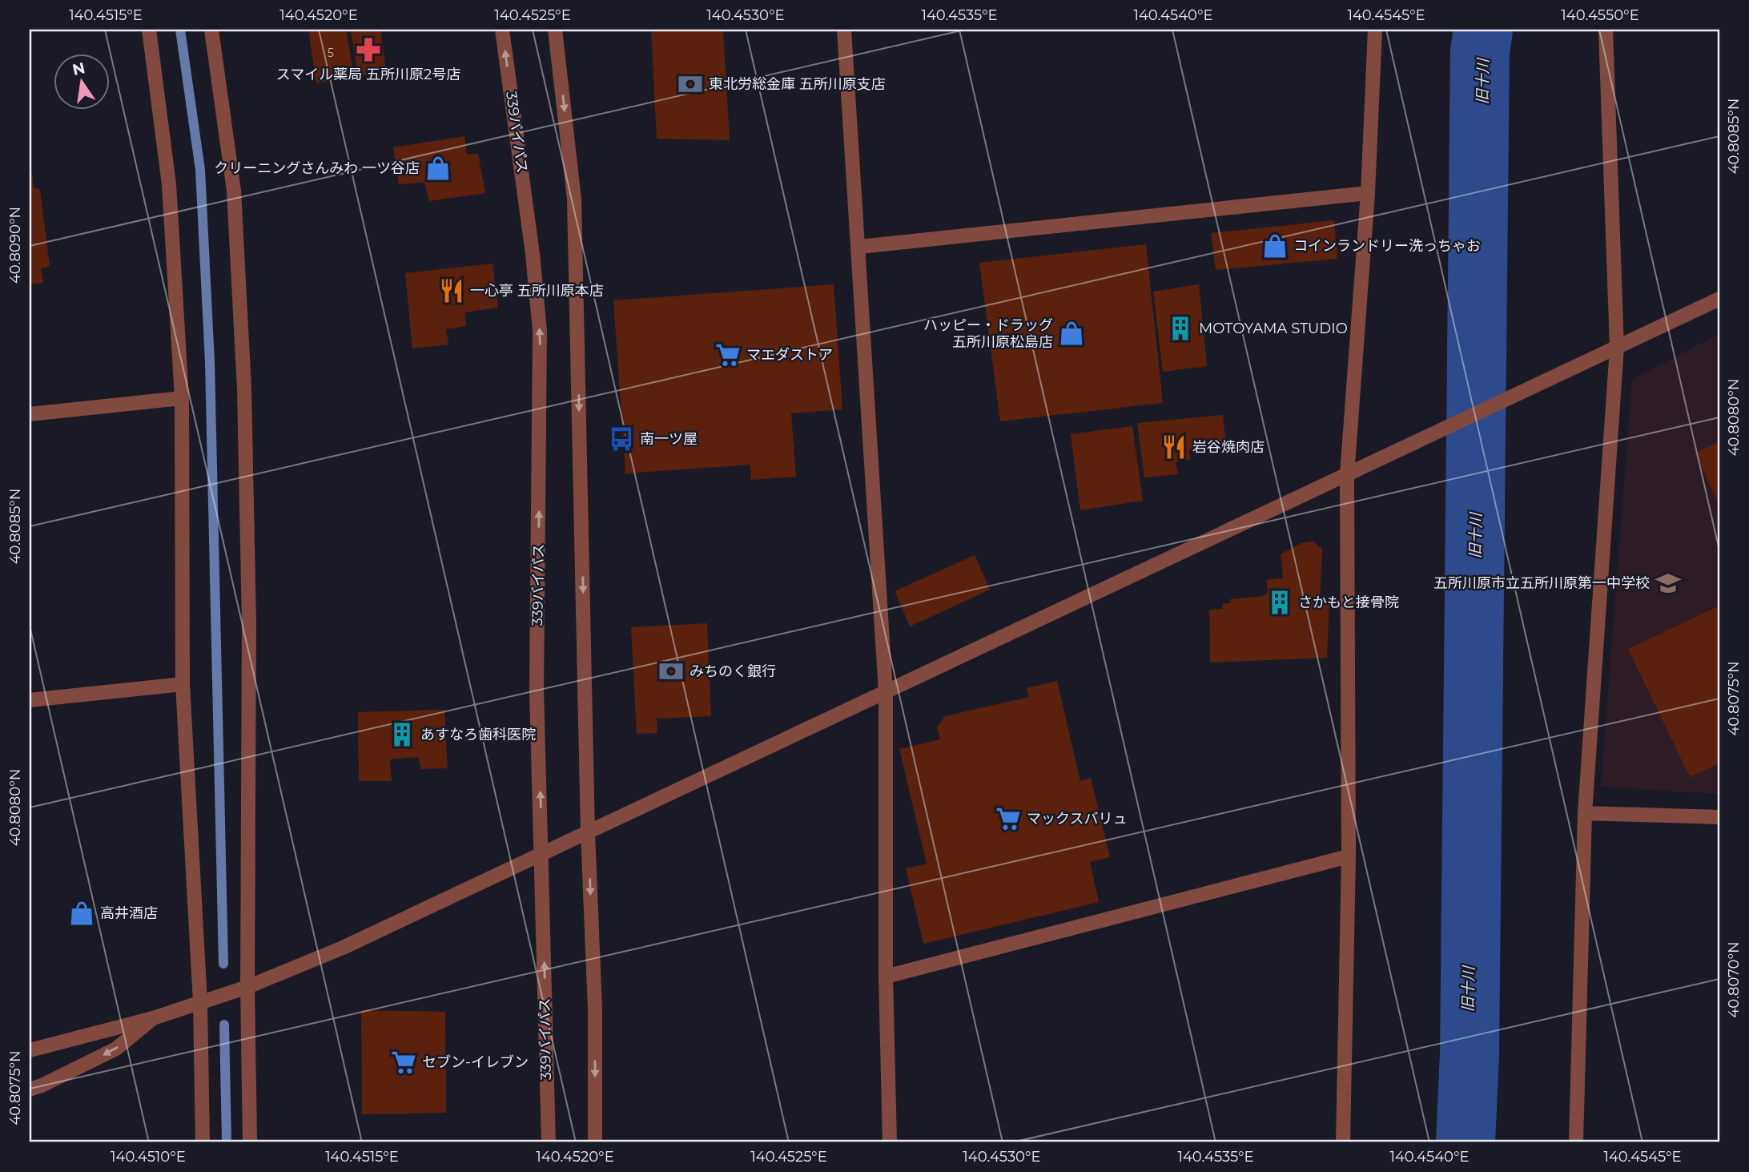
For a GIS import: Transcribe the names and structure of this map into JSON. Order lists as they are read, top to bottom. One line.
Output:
{"streets":{"street":["339バイパス"]},"water":["旧十川"],"places":{"pharmacy":["スマイル薬局 五所川原2号店"],"bank":["東北労総金庫 五所川原支店","みちのく銀行"],"shop":["クリーニングさんみわ 一ツ谷店","コインランドリー洗っちゃお","ハッピー・ドラッグ 五所川原松島店","高井酒店"],"restaurant":["一心亭 五所川原本店","岩谷焼肉店"],"building":["MOTOYAMA STUDIO","さかもと接骨院","あすなろ歯科医院"],"supermarket":["マエダストア","マックスバリュ","セブン-イレブン"],"bus stop":["南一ツ屋"],"school or university":["五所川原市立五所川原第一中学校"]},"house_numbers":["5"],"north":"top","coordinates":["140.4515°E","140.4520°E","140.4525°E","140.4530°E","140.4535°E","140.4540°E","140.4545°E","140.4550°E","40.8085°N","40.8090°N","40.8080°N","40.8075°N","40.8070°N","140.4510°E"]}
